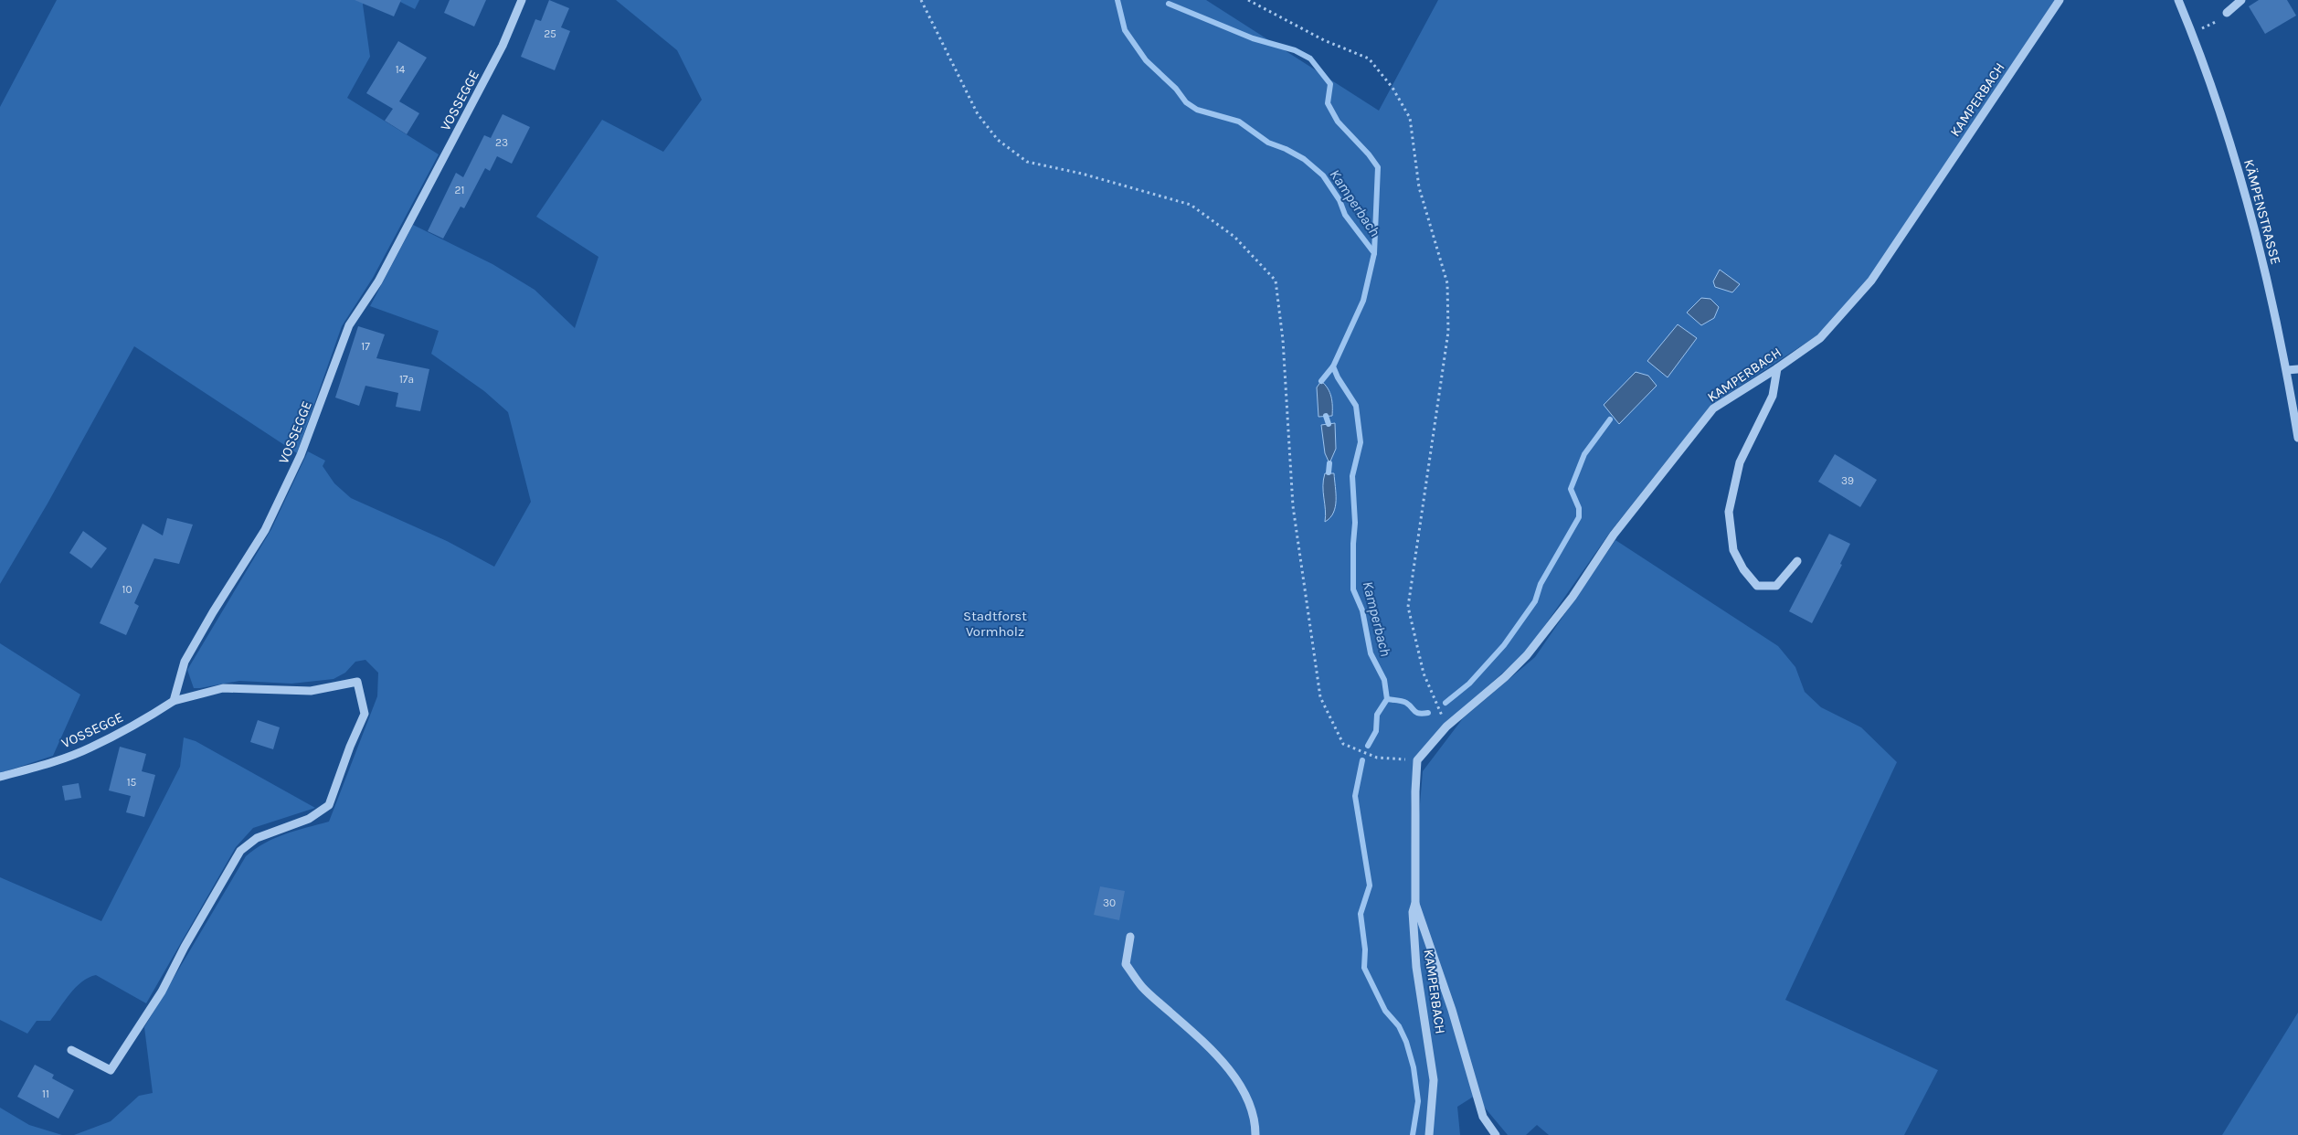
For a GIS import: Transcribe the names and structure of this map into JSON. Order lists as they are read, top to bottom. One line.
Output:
{"streets":{"street":["KAMPERBACH","VOSSEGGE","KÄMPENSTRASSE"]},"water":["Kamperbach"],"parks":["Stadtforst Vormholz"],"house_numbers":["25","14","23","21","17","17a","39","10","15","30","11"]}
